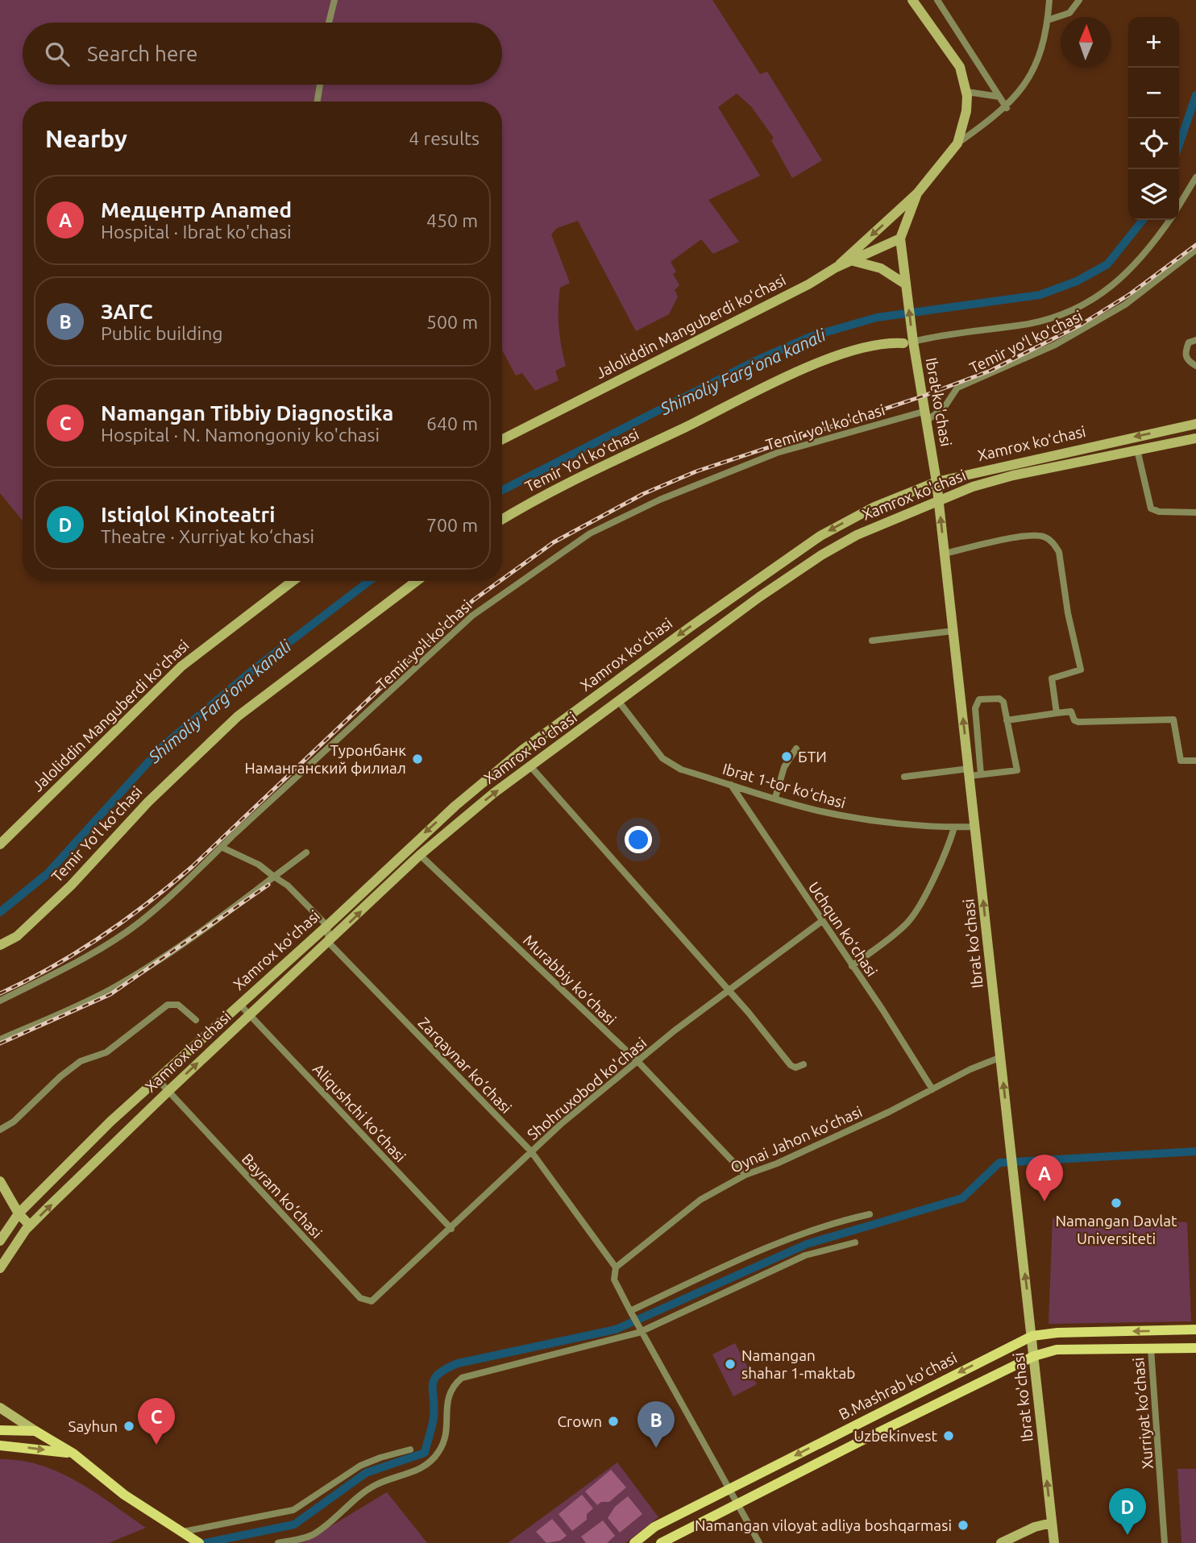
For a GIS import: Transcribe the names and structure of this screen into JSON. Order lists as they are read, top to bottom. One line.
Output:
{"streets":{"main road":["Jaloliddin Manguberdi koʻchasi","Ibrat ko'chasi","Xamrox koʻchasi","Temir Yoʻl koʻchasi","Xamrox ko'chasi","B.Mashrab ko'chasi"],"street":["Temir yoʻl koʻchasi","Temir yo'l ko'chasi","Ibrat 1-tor koʻchasi","Uchqun koʻchasi","Murabbiy ko‘chasi","Zarqaynar ko‘chasi","Shohruxobod ko'chasi","Aliqushchi ko‘chasi","Oynai Jahon ko‘chasi","Bayram ko‘chasi","Xurriyat ko‘chasi"]},"crossings":[["Jaloliddin Manguberdi koʻchasi","Ibrat ko'chasi"],["Temir yoʻl koʻchasi","Ibrat ko'chasi"],["Temir yoʻl koʻchasi","Temir yo'l ko'chasi"],["Ibrat ko'chasi","Temir yo'l ko'chasi"],["Ibrat ko'chasi","Xamrox koʻchasi"],["Ibrat ko'chasi","Temir Yoʻl koʻchasi"],["Ibrat ko'chasi","Xamrox ko'chasi"],["Ibrat ko'chasi","Ibrat 1-tor koʻchasi"],["Ibrat ko'chasi","Oynai Jahon ko‘chasi"],["Ibrat ko'chasi","B.Mashrab ko'chasi"],["Xamrox koʻchasi","Aliqushchi ko‘chasi"],["Xamrox ko'chasi","Ibrat 1-tor koʻchasi"],["Xamrox ko'chasi","Murabbiy ko‘chasi"],["Xamrox ko'chasi","Zarqaynar ko‘chasi"],["Xamrox ko'chasi","Aliqushchi ko‘chasi"],["Xamrox ko'chasi","Bayram ko‘chasi"],["Ibrat 1-tor koʻchasi","Uchqun koʻchasi"],["Uchqun koʻchasi","Shohruxobod ko'chasi"],["Uchqun koʻchasi","Oynai Jahon ko‘chasi"],["Murabbiy ko‘chasi","Shohruxobod ko'chasi"],["Murabbiy ko‘chasi","Oynai Jahon ko‘chasi"],["Zarqaynar ko‘chasi","Shohruxobod ko'chasi"],["Zarqaynar ko‘chasi","Oynai Jahon ko‘chasi"],["Shohruxobod ko'chasi","Aliqushchi ko‘chasi"],["Shohruxobod ko'chasi","Bayram ko‘chasi"],["B.Mashrab ko'chasi","Xurriyat ko‘chasi"]],"one_way":["Ibrat ko'chasi","Xamrox koʻchasi","Xamrox ko'chasi"],"water":["Shimoliy Fargʻona kanali"],"places":["БТИ","Туронбанк Наманганский филиал","Namangan Davlat Universiteti","Namangan shahar 1-maktab","Crown","Sayhun","Uzbekinvest","Namangan viloyat adliya boshqarmasi"],"north":"top","page":{"map_buttons":["+","−"],"search":"Search here","heading":["Nearby","4 results"],"list":[{"mark":"A","name":"Медцентр Anamed","note":"Hospital · Ibrat ko'chasi","value":"450 m"},{"mark":"B","name":"ЗАГС","note":"Public building","value":"500 m"},{"mark":"C","name":"Namangan Tibbiy Diagnostika","note":"Hospital · N. Namongoniy ko'chasi","value":"640 m"},{"mark":"D","name":"Istiqlol Kinoteatri","note":"Theatre · Xurriyat ko‘chasi","value":"700 m"}],"pins":["A","C","B","D"]}}
